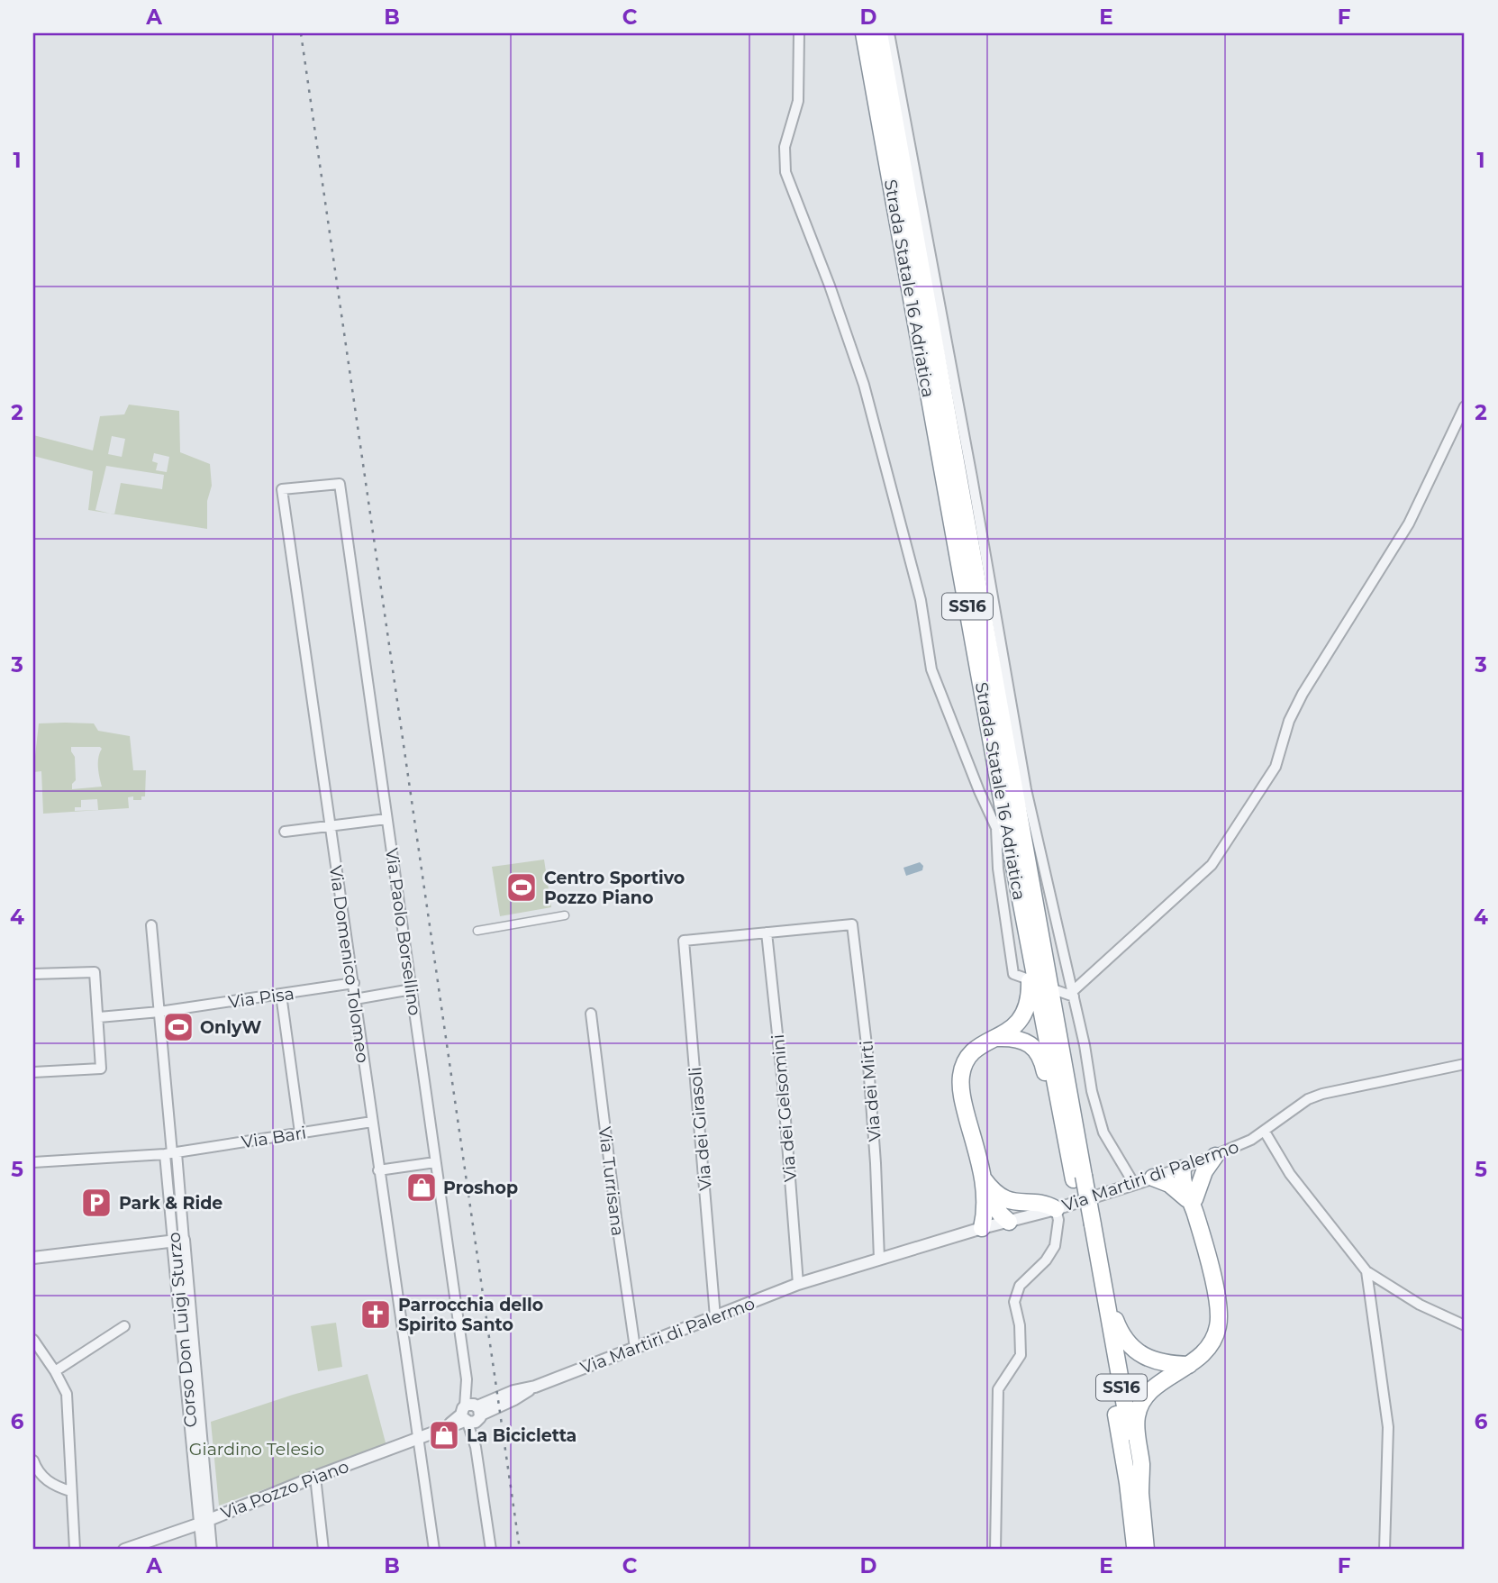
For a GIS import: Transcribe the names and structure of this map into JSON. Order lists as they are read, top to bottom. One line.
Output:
{"streets":{"highway":["Strada Statale 16 Adriatica","SS16"],"street":["Via Paolo Borsellino","Via Domenico Tolomeo","Via Pisa","Via dei Mirti","Via dei Gelsomini","Via dei Girasoli","Via Bari","Via Martiri di Palermo","Via Turrisana","Corso Don Luigi Sturzo","Via Pozzo Piano"]},"crossings":[["Strada Statale 16 Adriatica","SS16"],["SS16","Via Martiri di Palermo"],["Via Paolo Borsellino","Via Domenico Tolomeo"],["Via Paolo Borsellino","Via Pozzo Piano"],["Via Domenico Tolomeo","Via Pisa"],["Via Domenico Tolomeo","Via Bari"],["Via Domenico Tolomeo","Via Pozzo Piano"],["Via Pisa","Corso Don Luigi Sturzo"],["Via dei Mirti","Via dei Gelsomini"],["Via dei Mirti","Via dei Girasoli"],["Via dei Mirti","Via Martiri di Palermo"],["Via dei Gelsomini","Via dei Girasoli"],["Via dei Gelsomini","Via Martiri di Palermo"],["Via dei Girasoli","Via Martiri di Palermo"],["Via Bari","Corso Don Luigi Sturzo"],["Via Martiri di Palermo","Via Turrisana"],["Via Martiri di Palermo","Via Pozzo Piano"],["Corso Don Luigi Sturzo","Via Pozzo Piano"]],"parks":["Giardino Telesio"],"places":{"sports":["Centro Sportivo Pozzo Piano","OnlyW"],"shop":["Proshop","La Bicicletta"],"parking":["Park & Ride"],"church":["Parrocchia dello Spirito Santo"]},"grid":{"columns":["A","B","C","D","E","F"],"rows":["1","2","3","4","5","6"]}}
